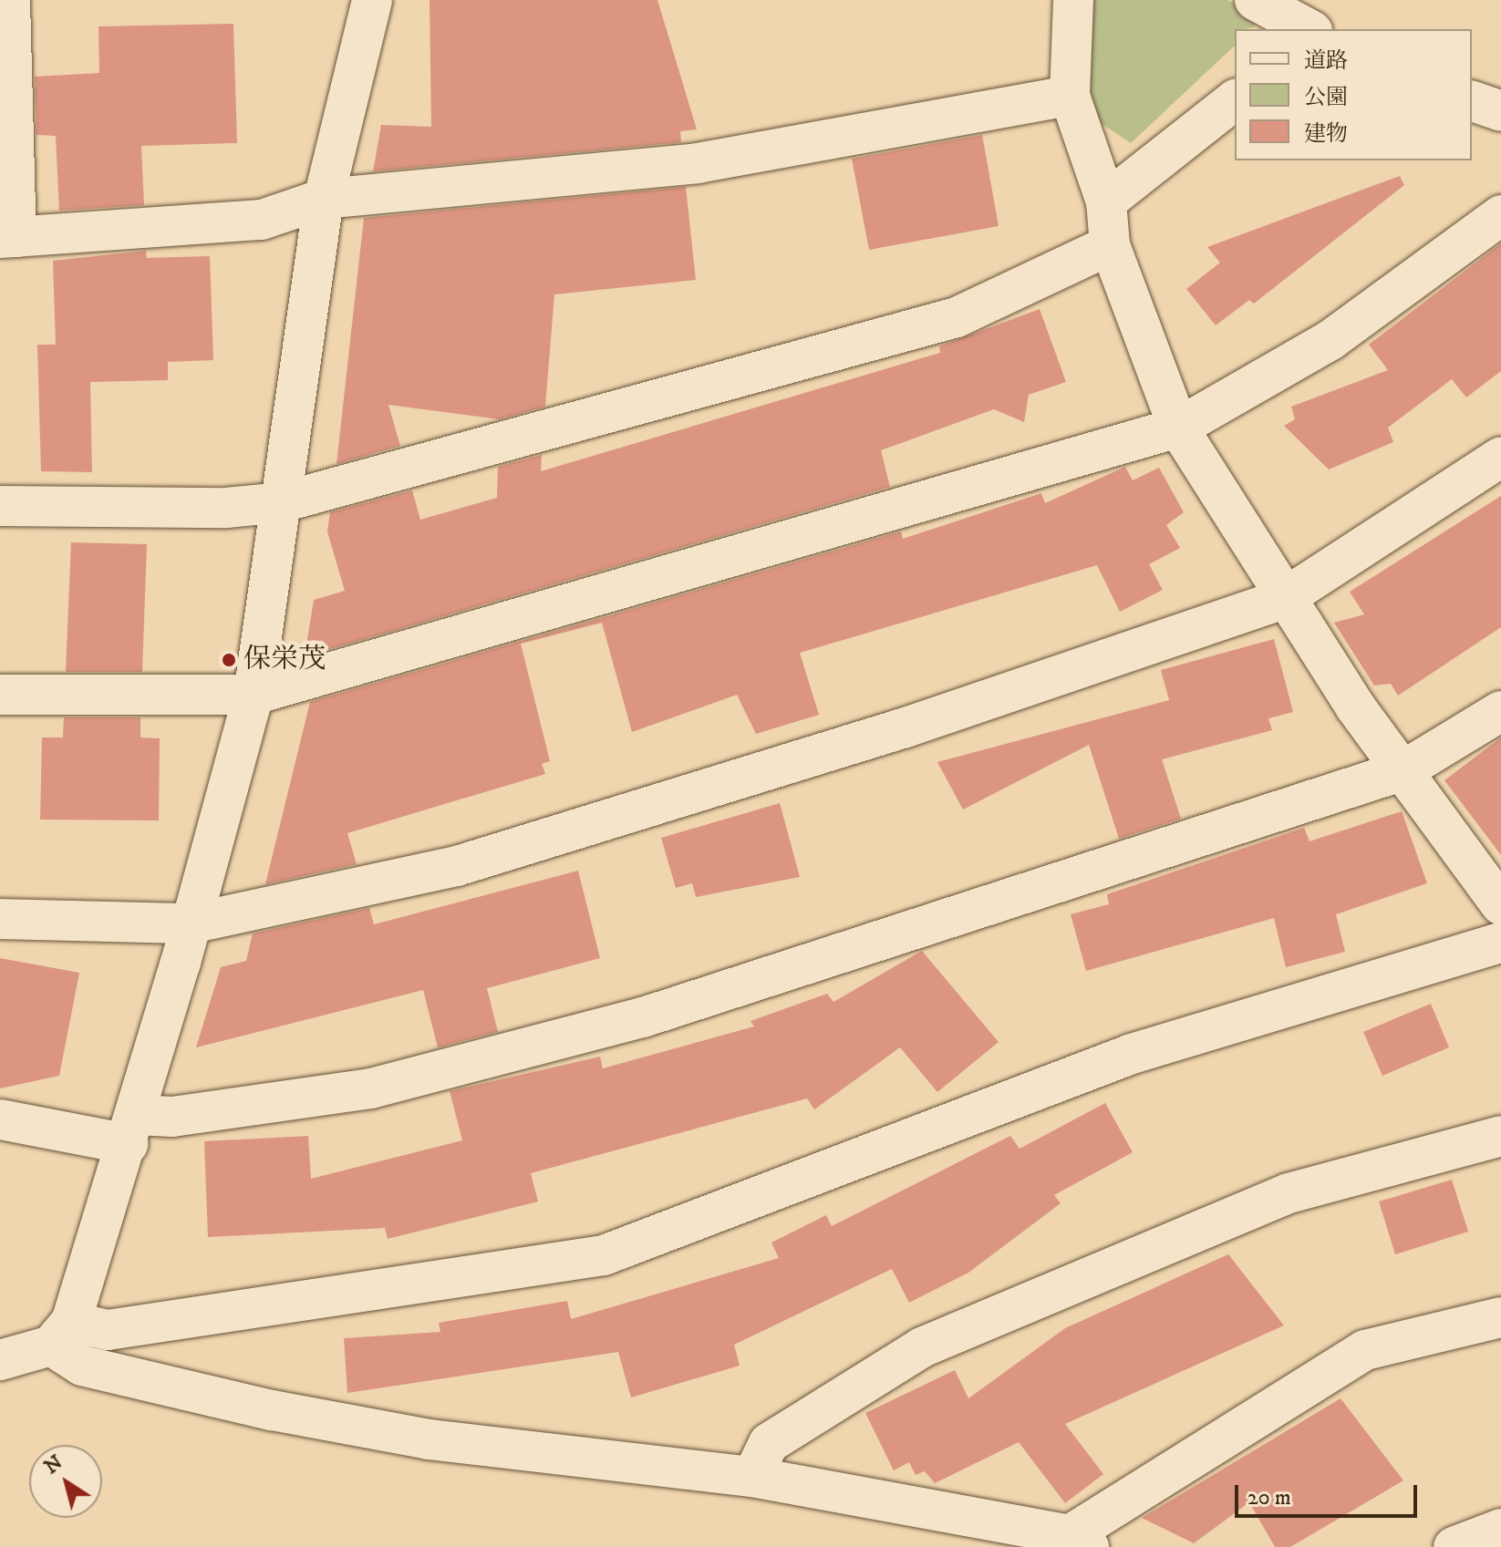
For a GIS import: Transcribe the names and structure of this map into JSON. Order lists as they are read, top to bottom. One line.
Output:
{"places":["保栄茂"],"legend":["道路","公園","建物"],"scale_bar":"20 m","north":"top left"}
